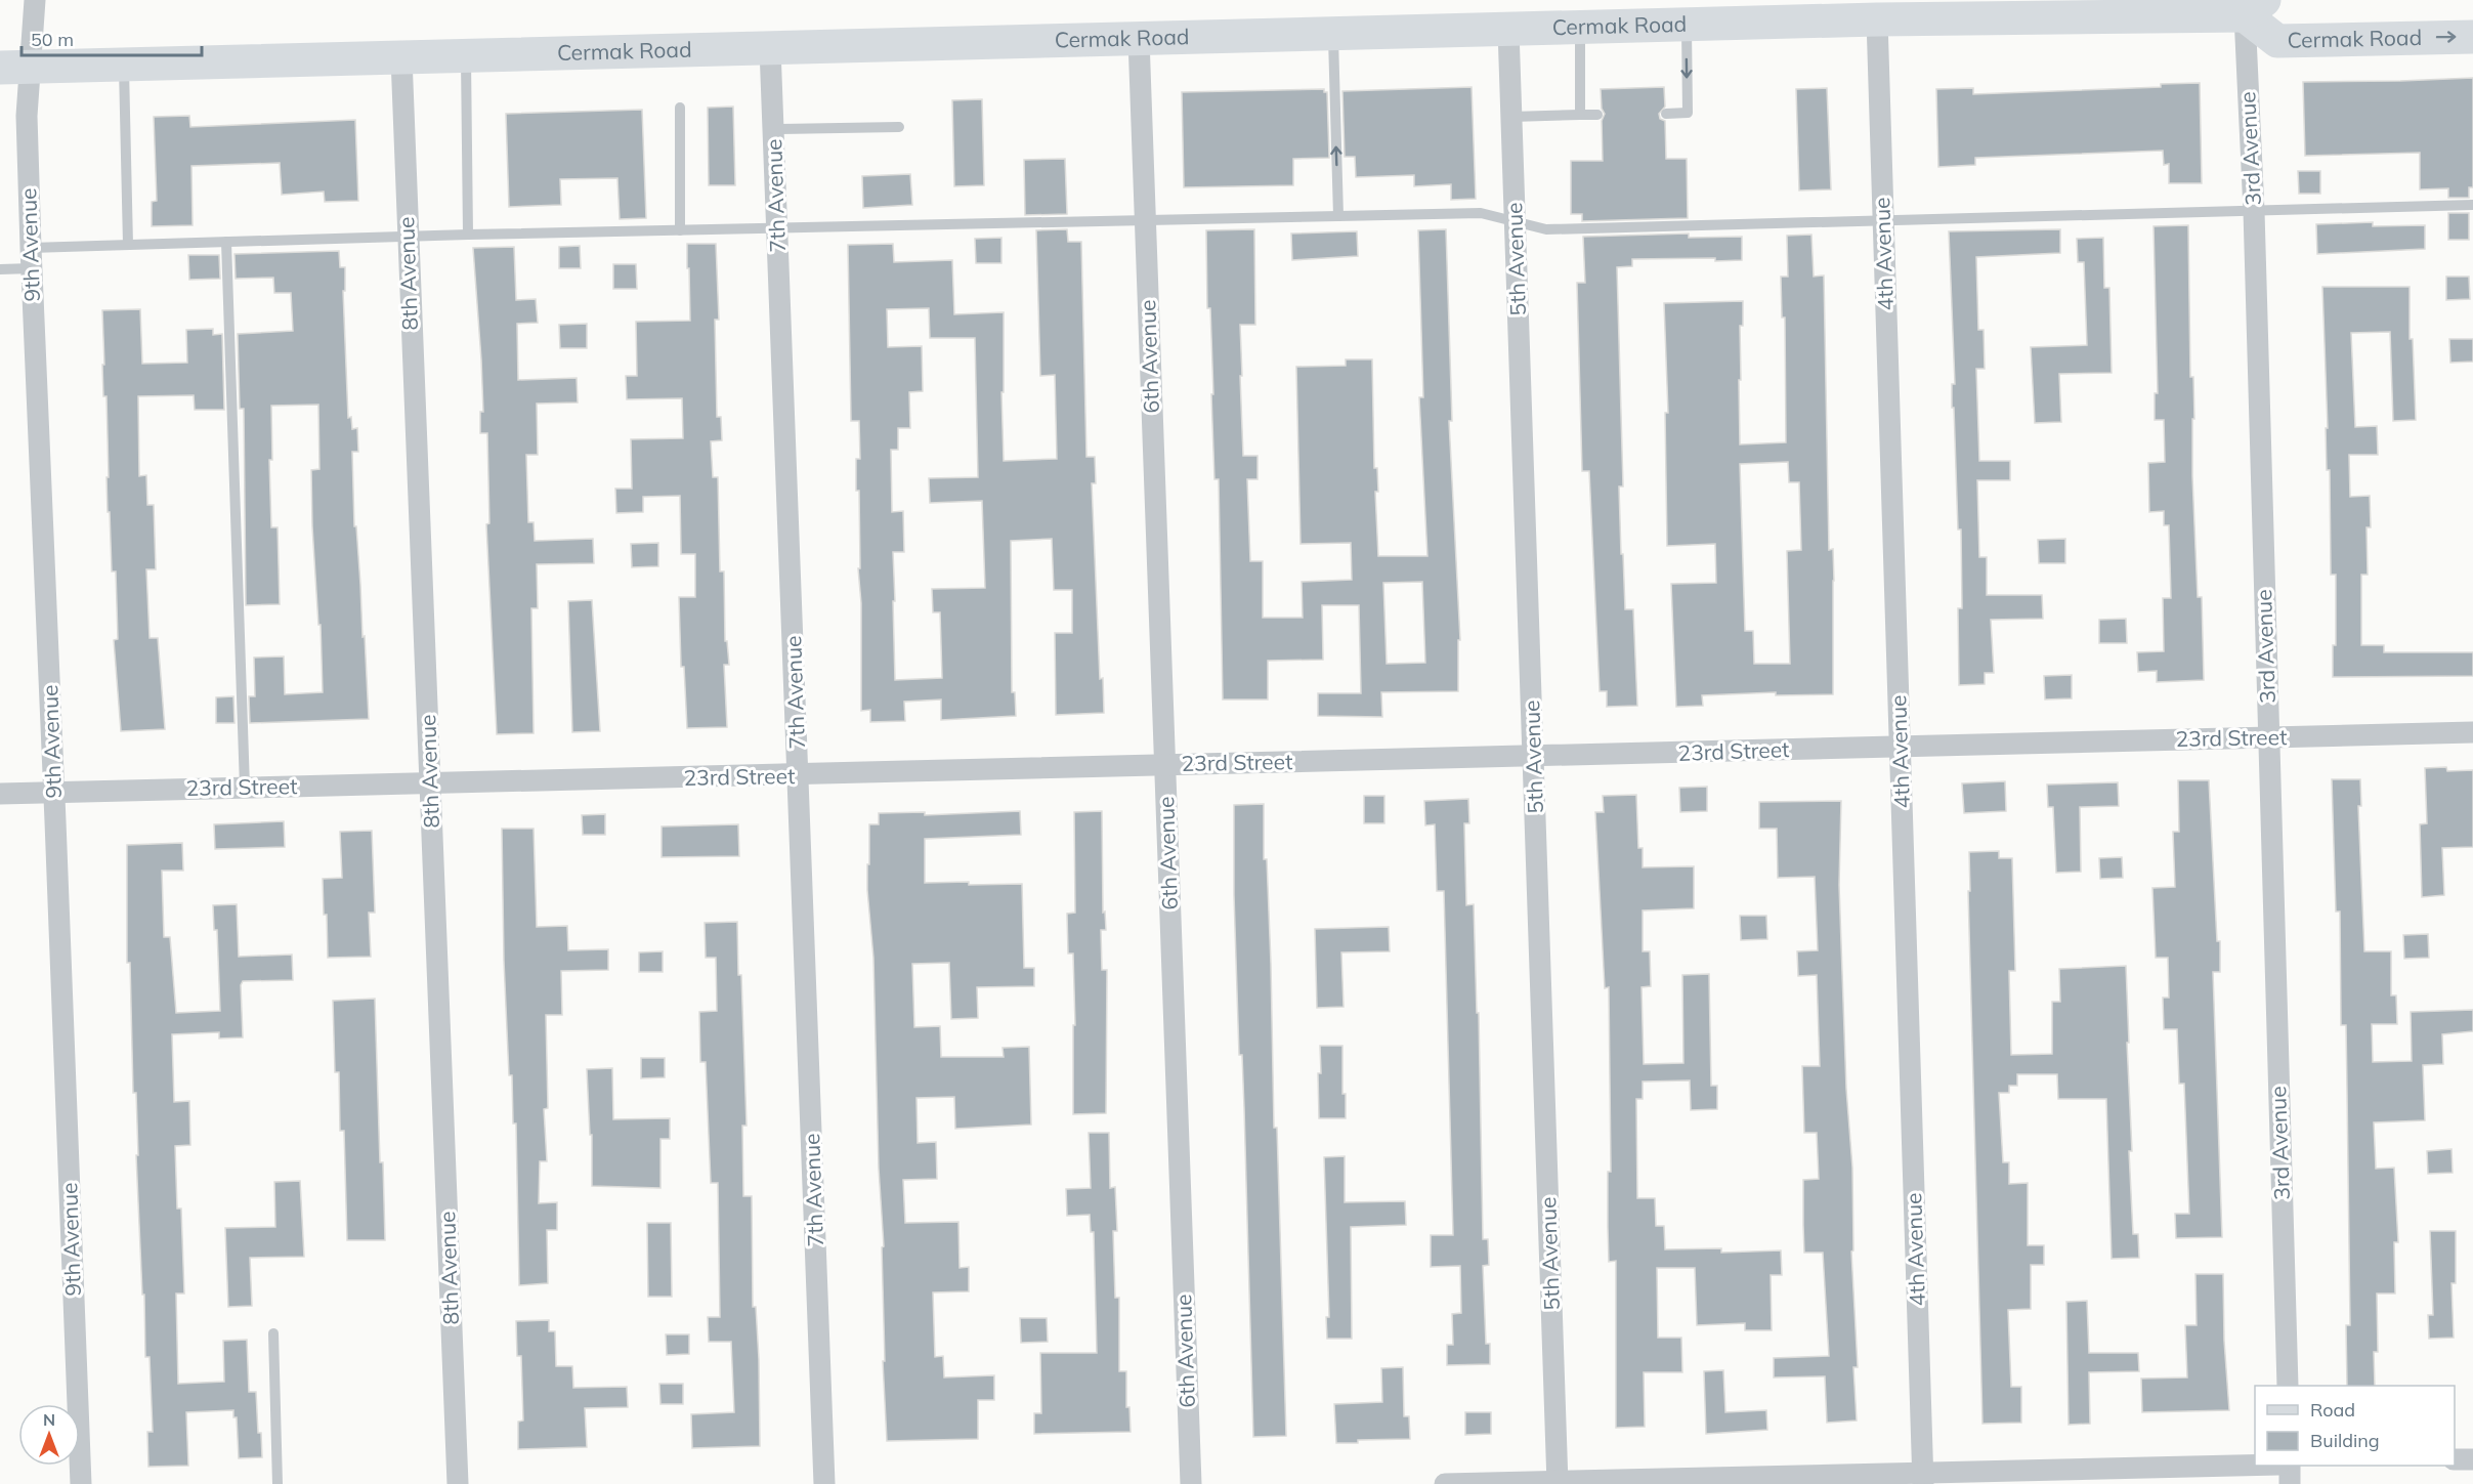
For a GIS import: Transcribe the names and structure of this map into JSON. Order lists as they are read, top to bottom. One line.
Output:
{"streets":{"main road":["Cermak Road"],"street":["3rd Avenue","7th Avenue","9th Avenue","4th Avenue","5th Avenue","8th Avenue","6th Avenue","23rd Street"]},"crossings":[["Cermak Road","3rd Avenue"],["Cermak Road","7th Avenue"],["Cermak Road","9th Avenue"],["Cermak Road","4th Avenue"],["Cermak Road","5th Avenue"],["Cermak Road","8th Avenue"],["Cermak Road","6th Avenue"],["3rd Avenue","23rd Street"],["7th Avenue","23rd Street"],["9th Avenue","23rd Street"],["4th Avenue","23rd Street"],["5th Avenue","23rd Street"],["8th Avenue","23rd Street"],["6th Avenue","23rd Street"]],"legend":["Road","Building"],"scale_bar":"50 m","north":"top"}
